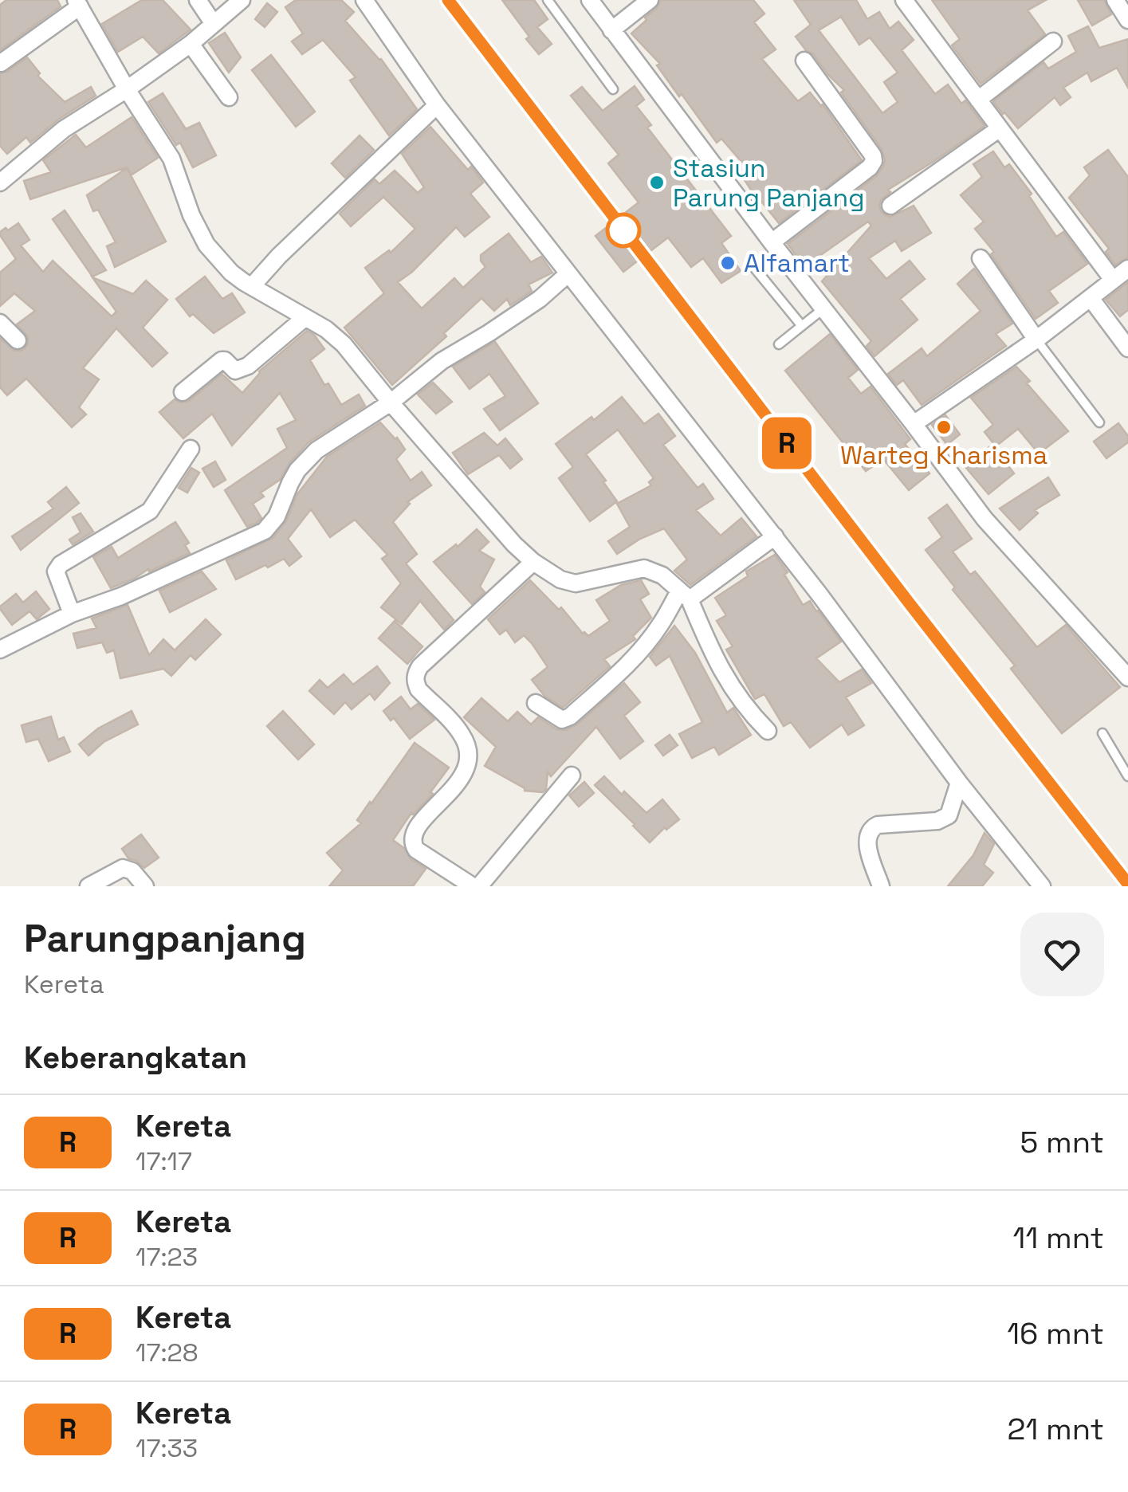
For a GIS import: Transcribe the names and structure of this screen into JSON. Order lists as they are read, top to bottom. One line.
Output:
{"places":["Stasiun Parung Panjang","Alfamart","Warteg Kharisma"],"page":{"on_map":"R","heading":[["Parungpanjang","Kereta"],"Keberangkatan"],"list":[{"mark":"R","name":"Kereta","note":"17:17","value":"5 mnt"},{"mark":"R","name":"Kereta","note":"17:23","value":"11 mnt"},{"mark":"R","name":"Kereta","note":"17:28","value":"16 mnt"},{"mark":"R","name":"Kereta","note":"17:33","value":"21 mnt"}]}}
